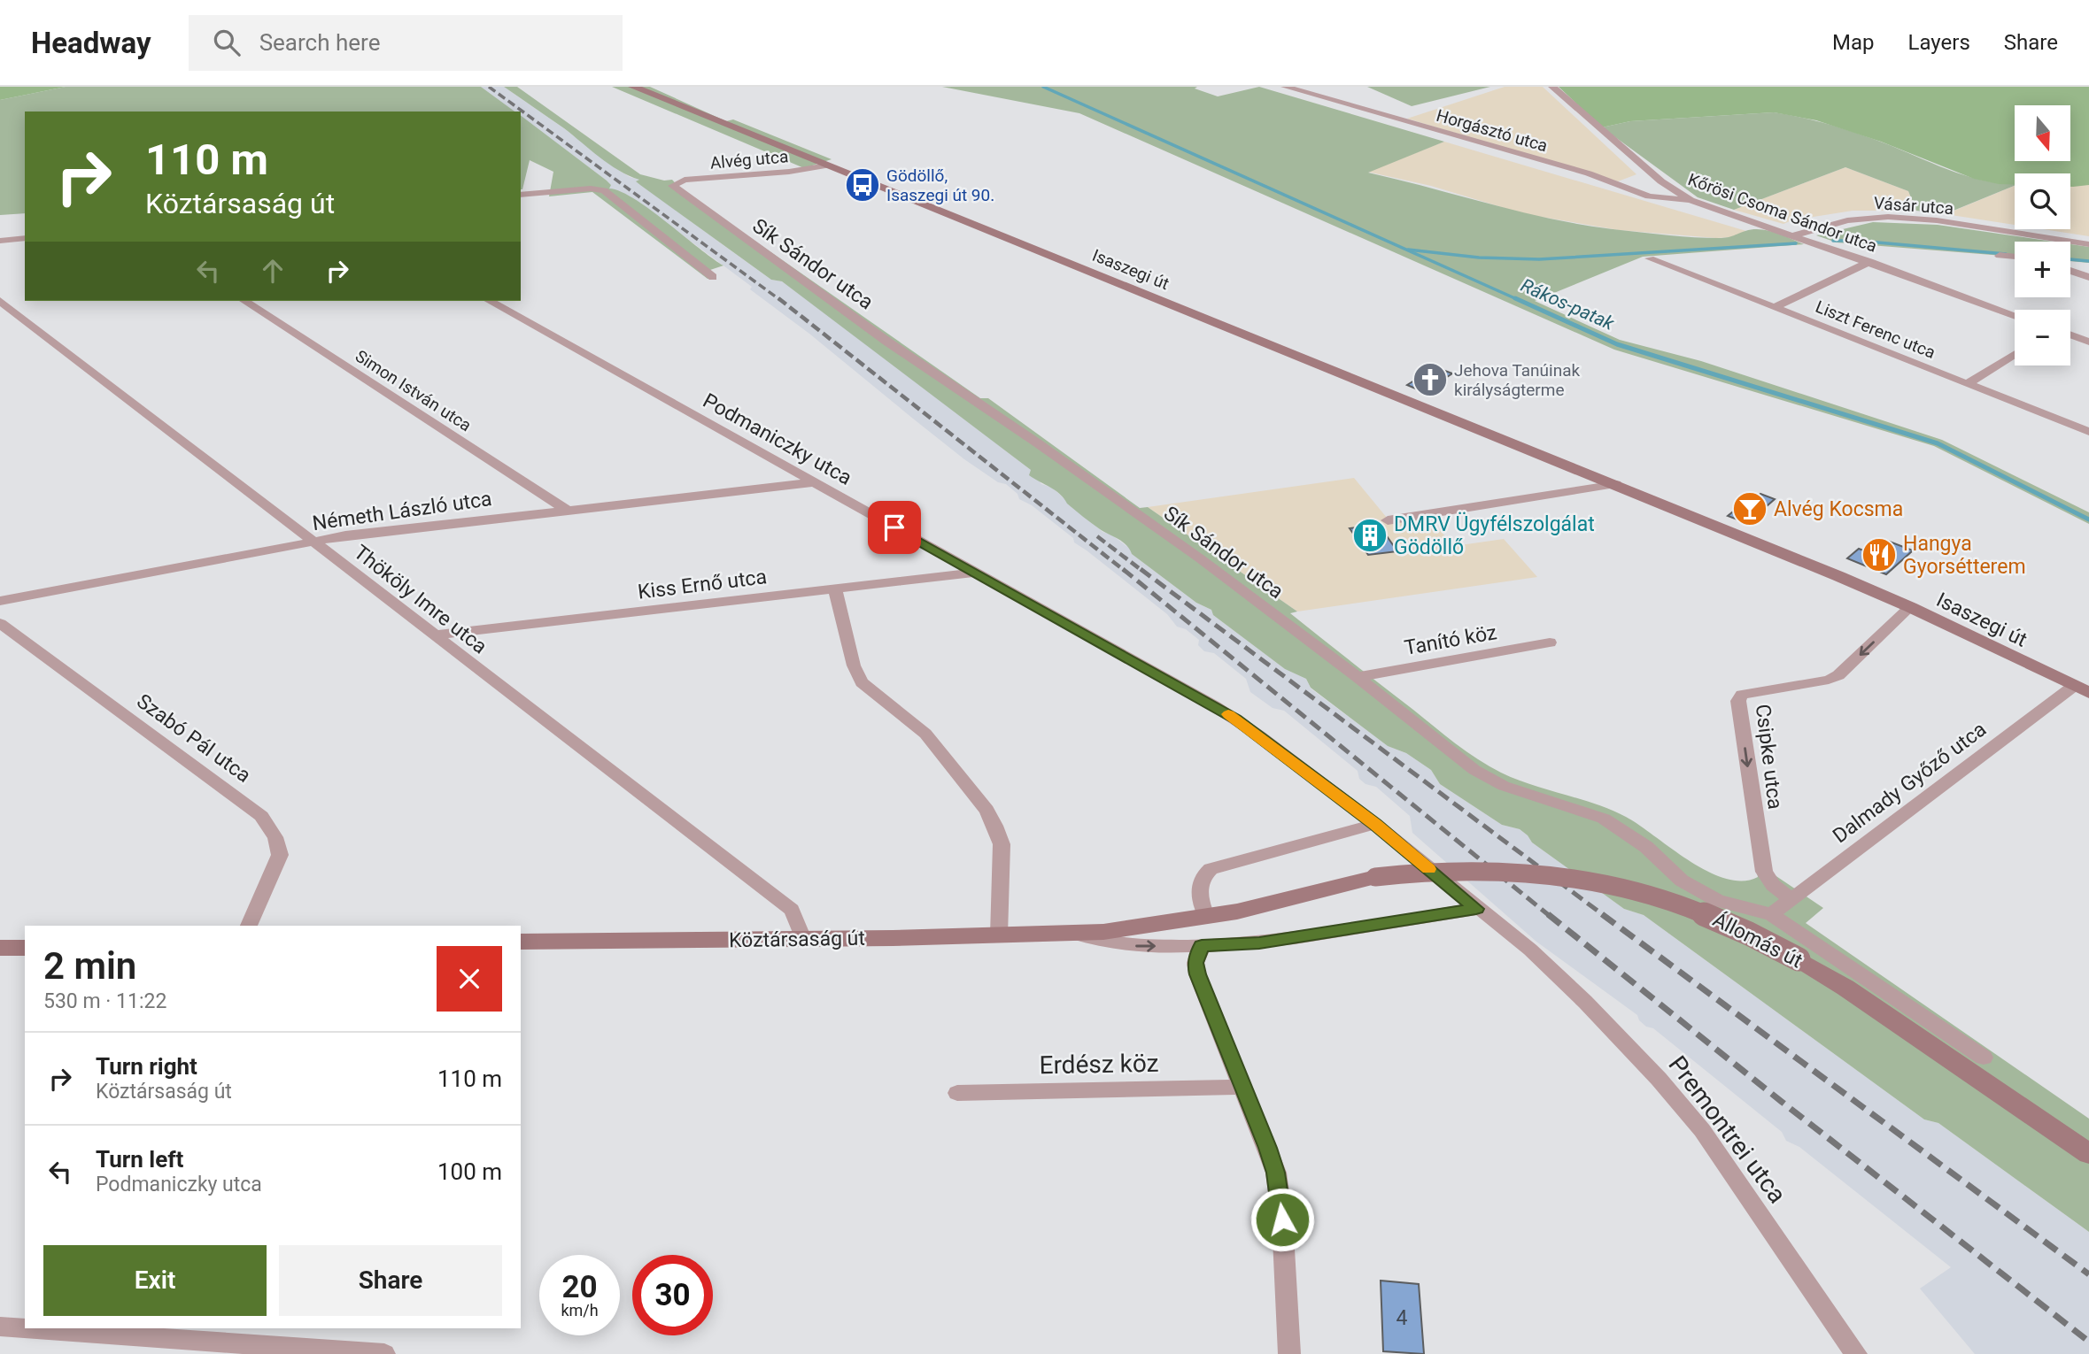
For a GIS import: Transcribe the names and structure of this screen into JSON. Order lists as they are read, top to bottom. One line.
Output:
{"streets":{"main road":["Isaszegi út","Köztársaság út","Állomás út"],"street":["Horgásztó utca","Alvég utca","Vásár utca","Kőrösi Csoma Sándor utca","Sík Sándor utca","Liszt Ferenc utca","Simon István utca","Podmaniczky utca","Németh László utca","Kiss Ernő utca","Thököly Imre utca","Tanító köz","Szabó Pál utca","Csipke utca","Dalmady Győző utca","Erdész köz","Premontrei utca"]},"crossings":[["Horgásztó utca","Kőrösi Csoma Sándor utca"],["Alvég utca","Sík Sándor utca"],["Alvég utca","Isaszegi út"],["Vásár utca","Kőrösi Csoma Sándor utca"],["Sík Sándor utca","Tanító köz"],["Sík Sándor utca","Dalmady Győző utca"],["Sík Sándor utca","Állomás út"],["Isaszegi út","Csipke utca"],["Isaszegi út","Dalmady Győző utca"],["Simon István utca","Németh László utca"],["Podmaniczky utca","Németh László utca"],["Podmaniczky utca","Kiss Ernő utca"],["Podmaniczky utca","Köztársaság út"],["Podmaniczky utca","Premontrei utca"],["Németh László utca","Thököly Imre utca"],["Kiss Ernő utca","Thököly Imre utca"],["Thököly Imre utca","Köztársaság út"],["Csipke utca","Dalmady Győző utca"],["Dalmady Győző utca","Állomás út"],["Köztársaság út","Állomás út"],["Köztársaság út","Premontrei utca"]],"water":["Rákos-patak"],"places":{"bus stop":["Gödöllő, Isaszegi út 90."],"church":["Jehova Tanúinak királyságterme"],"bar":["Alvég Kocsma"],"building":["DMRV Ügyfélszolgálat Gödöllő"],"restaurant":["Hangya Gyorsétterem"]},"house_numbers":["4"],"north":"bottom","page":{"header":"Headway","search":"Search here","nav":["Map","Layers","Share"],"map_buttons":["+","−"],"turn":["110 m","Köztársaság út"],"heading":["2 min","530 m · 11:22"],"list":[{"name":"Turn right","note":"Köztársaság út","value":"110 m"},{"name":"Turn left","note":"Podmaniczky utca","value":"100 m"}],"buttons":["Exit","Share"],"speed":"20 km/h","limit":"30"}}
